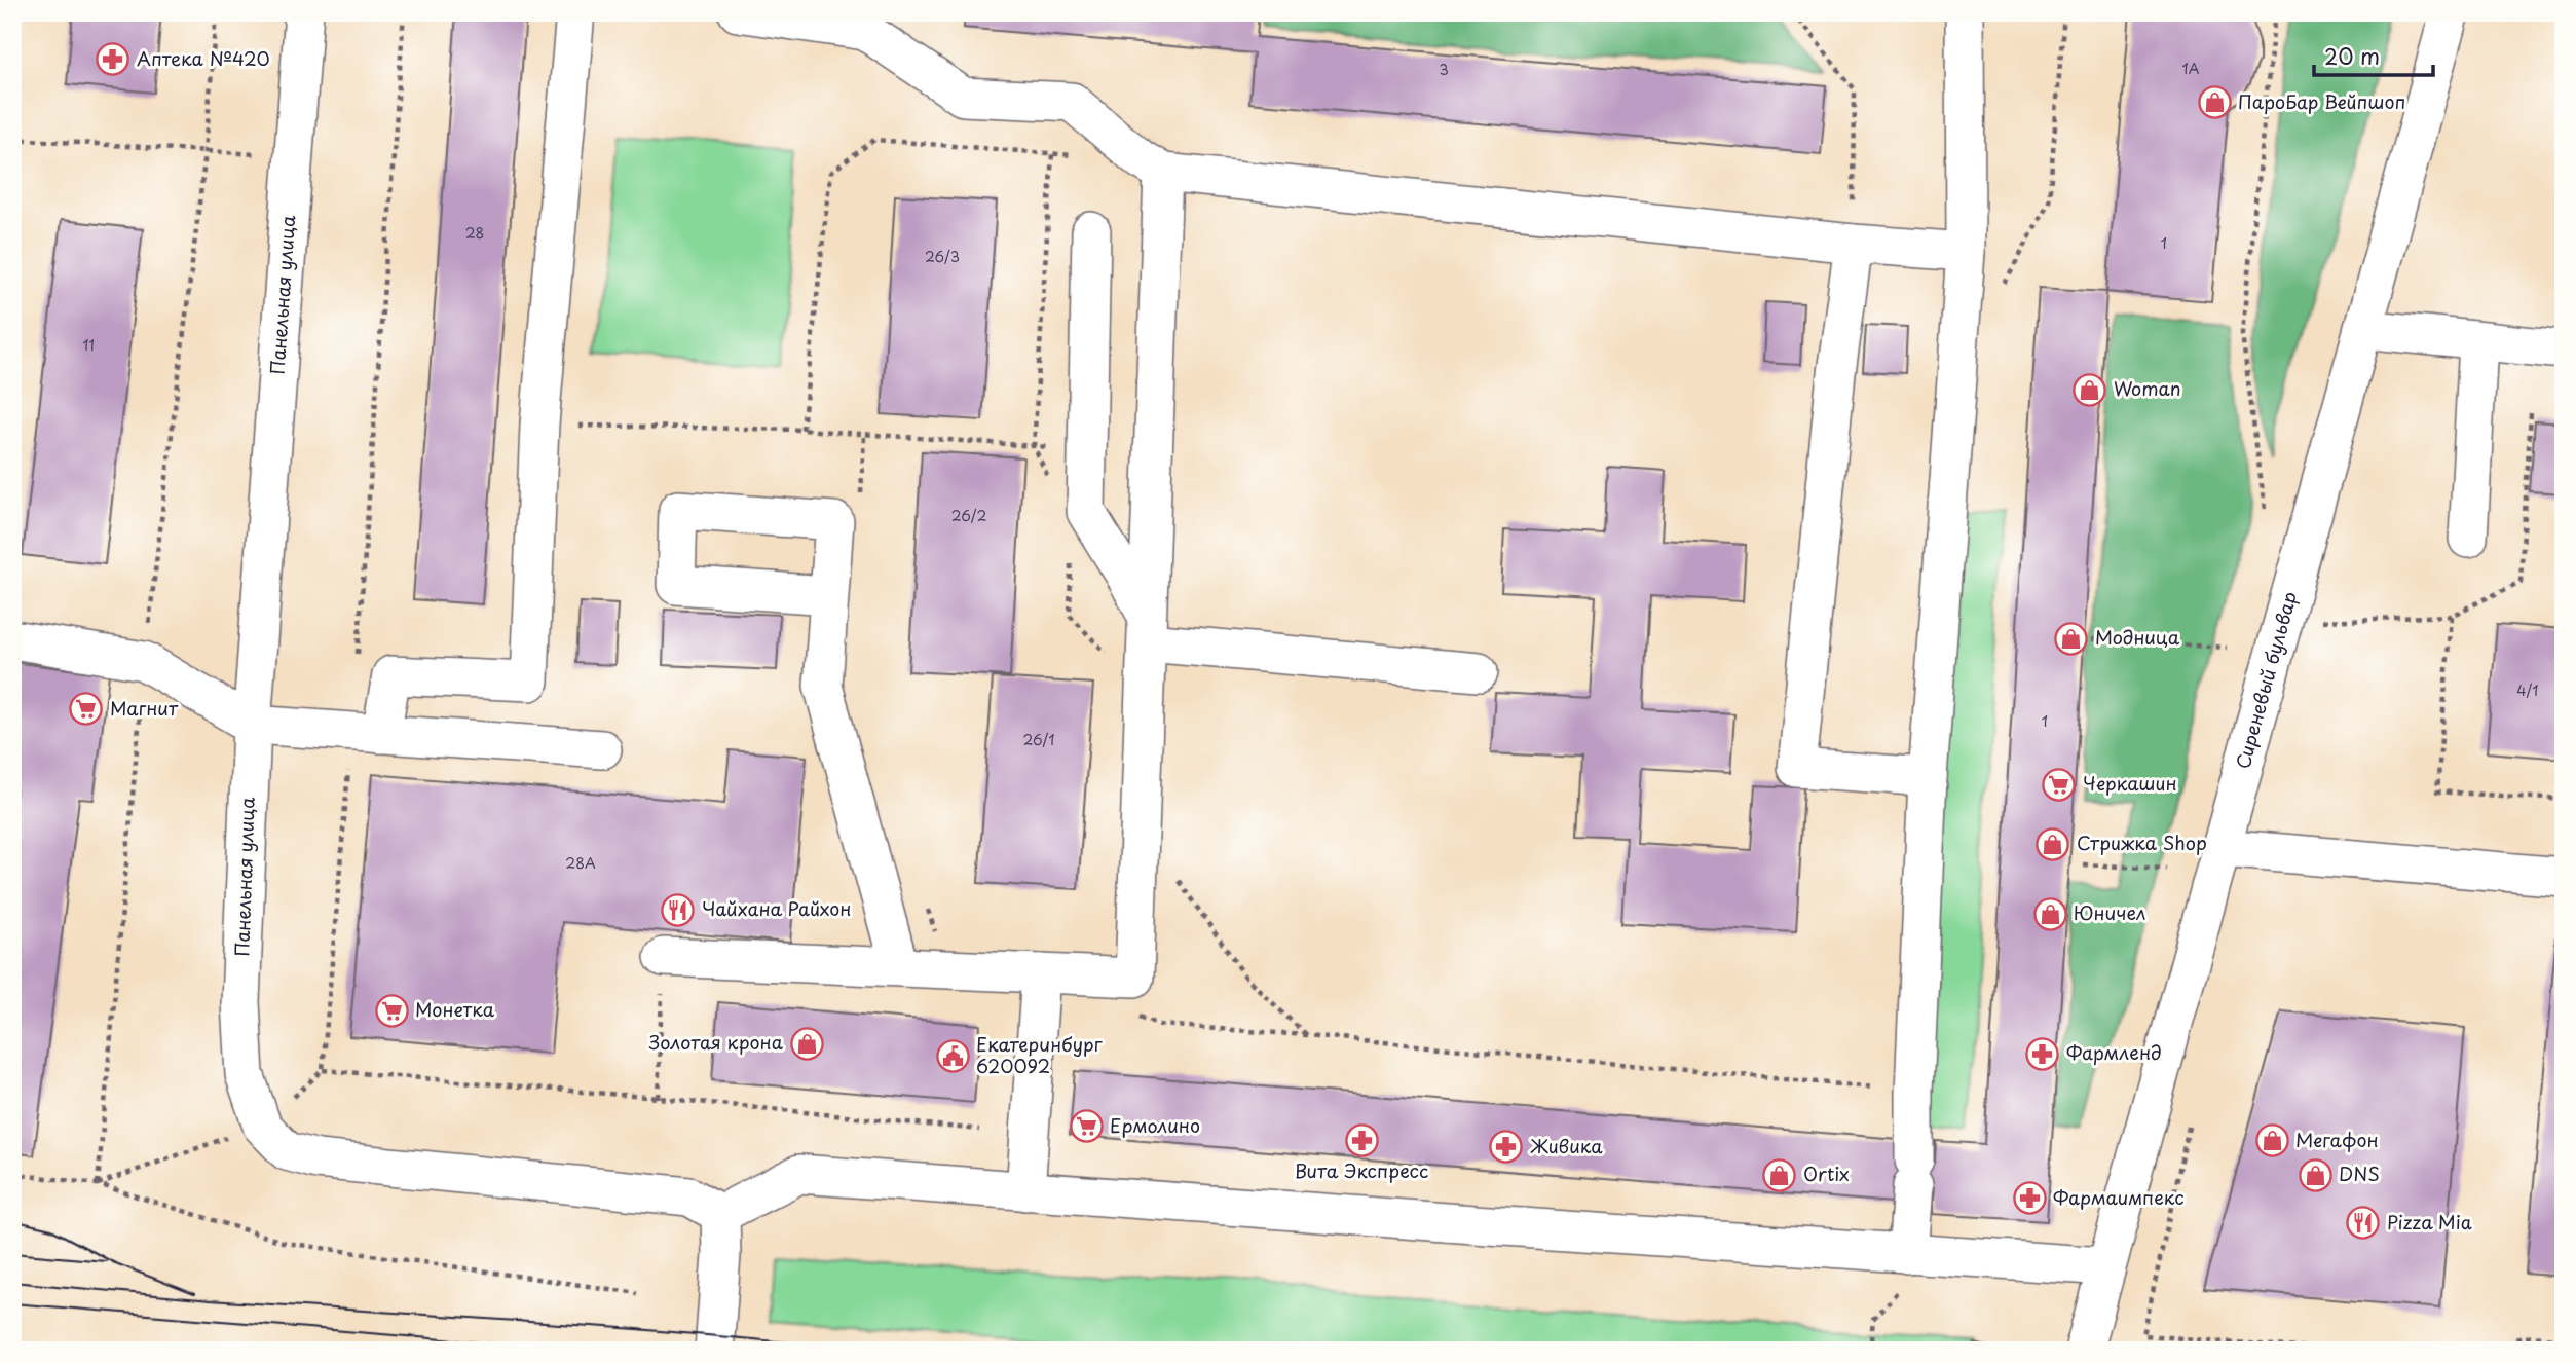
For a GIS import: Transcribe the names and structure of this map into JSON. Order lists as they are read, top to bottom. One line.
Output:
{"streets":{"street":["Панельная улица","Сиреневый бульвар"]},"places":{"pharmacy":["Аптека №420","Фармленд","Вита Экспресс","Живика","Фармаимпекс"],"shop":["ПароБар Вейпшоп","Woman","Модница","Стрижка Shop","Юничел","Золотая крона","Мегафон","Ortix","DNS"],"supermarket":["Магнит","Черкашин","Монетка","Ермолино"],"restaurant":["Чайхана Райхон","Pizza Mia"],"public building":["Екатеринбург 620092"]},"house_numbers":["1А","3","28","1","26/3","11","26/2","4/1","1","26/1","28А"],"scale_bar":"20 m"}
